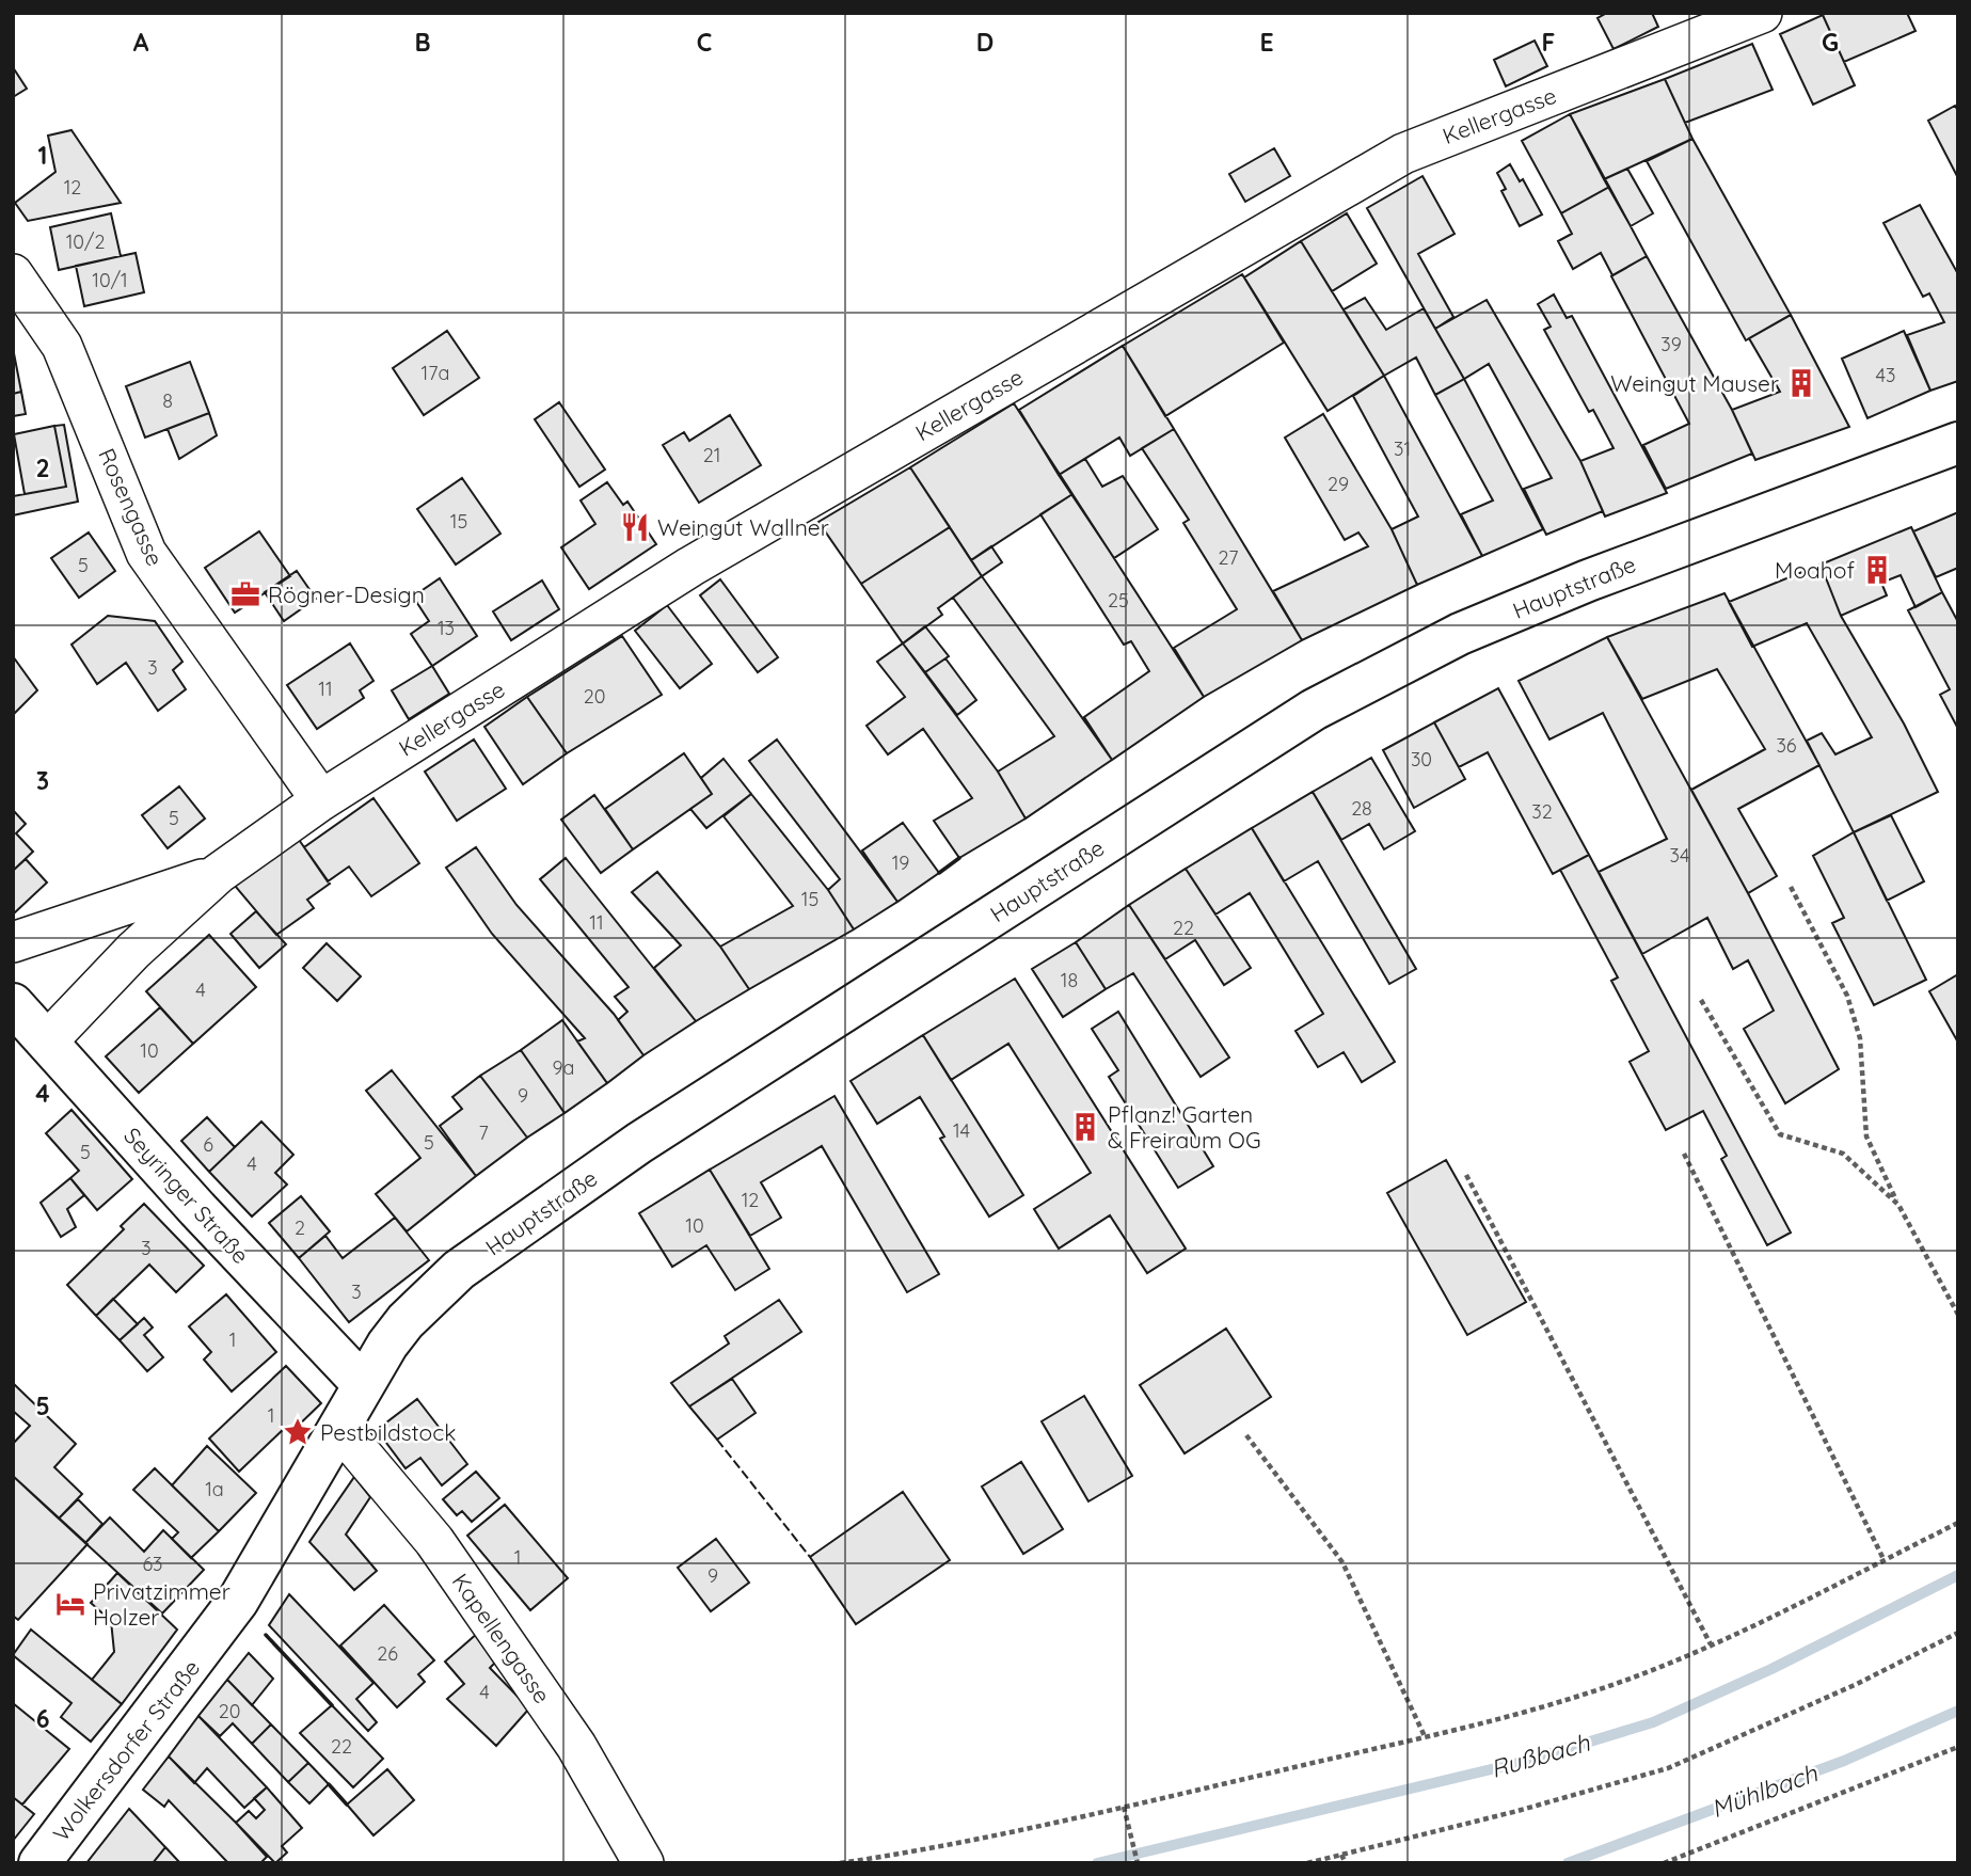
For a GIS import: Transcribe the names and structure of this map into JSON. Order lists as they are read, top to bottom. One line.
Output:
{"streets":{"main road":["Hauptstraße","Seyringer Straße","Wolkersdorfer Straße"],"street":["Kellergasse","Rosengasse","Kapellengasse"]},"crossings":[["Kellergasse","Rosengasse"],["Kellergasse","Seyringer Straße"],["Hauptstraße","Seyringer Straße"],["Hauptstraße","Kapellengasse"],["Hauptstraße","Wolkersdorfer Straße"]],"water":["Rußbach","Mühlbach"],"places":{"building":["Weingut Mauser","Moahof","Pflanz! Garten & Freiraum OG"],"restaurant":["Weingut Wallner"],"office":["Rögner-Design"],"place":["Pestbildstock"],"hotel":["Privatzimmer Holzer"]},"house_numbers":["12","10/2","10/1","39","17a","43","8","31","21","29","15","27","5","25","13","3","11","20","36","30","28","32","5","34","19","15","11","22","18","4","10","9a","9","14","7","5","6","5","4","12","10","2","3","3","1","1","1a","1","63","9","26","4","20","22"],"grid":{"columns":["A","B","C","D","E","F","G"],"rows":["1","2","3","4","5","6"]}}
